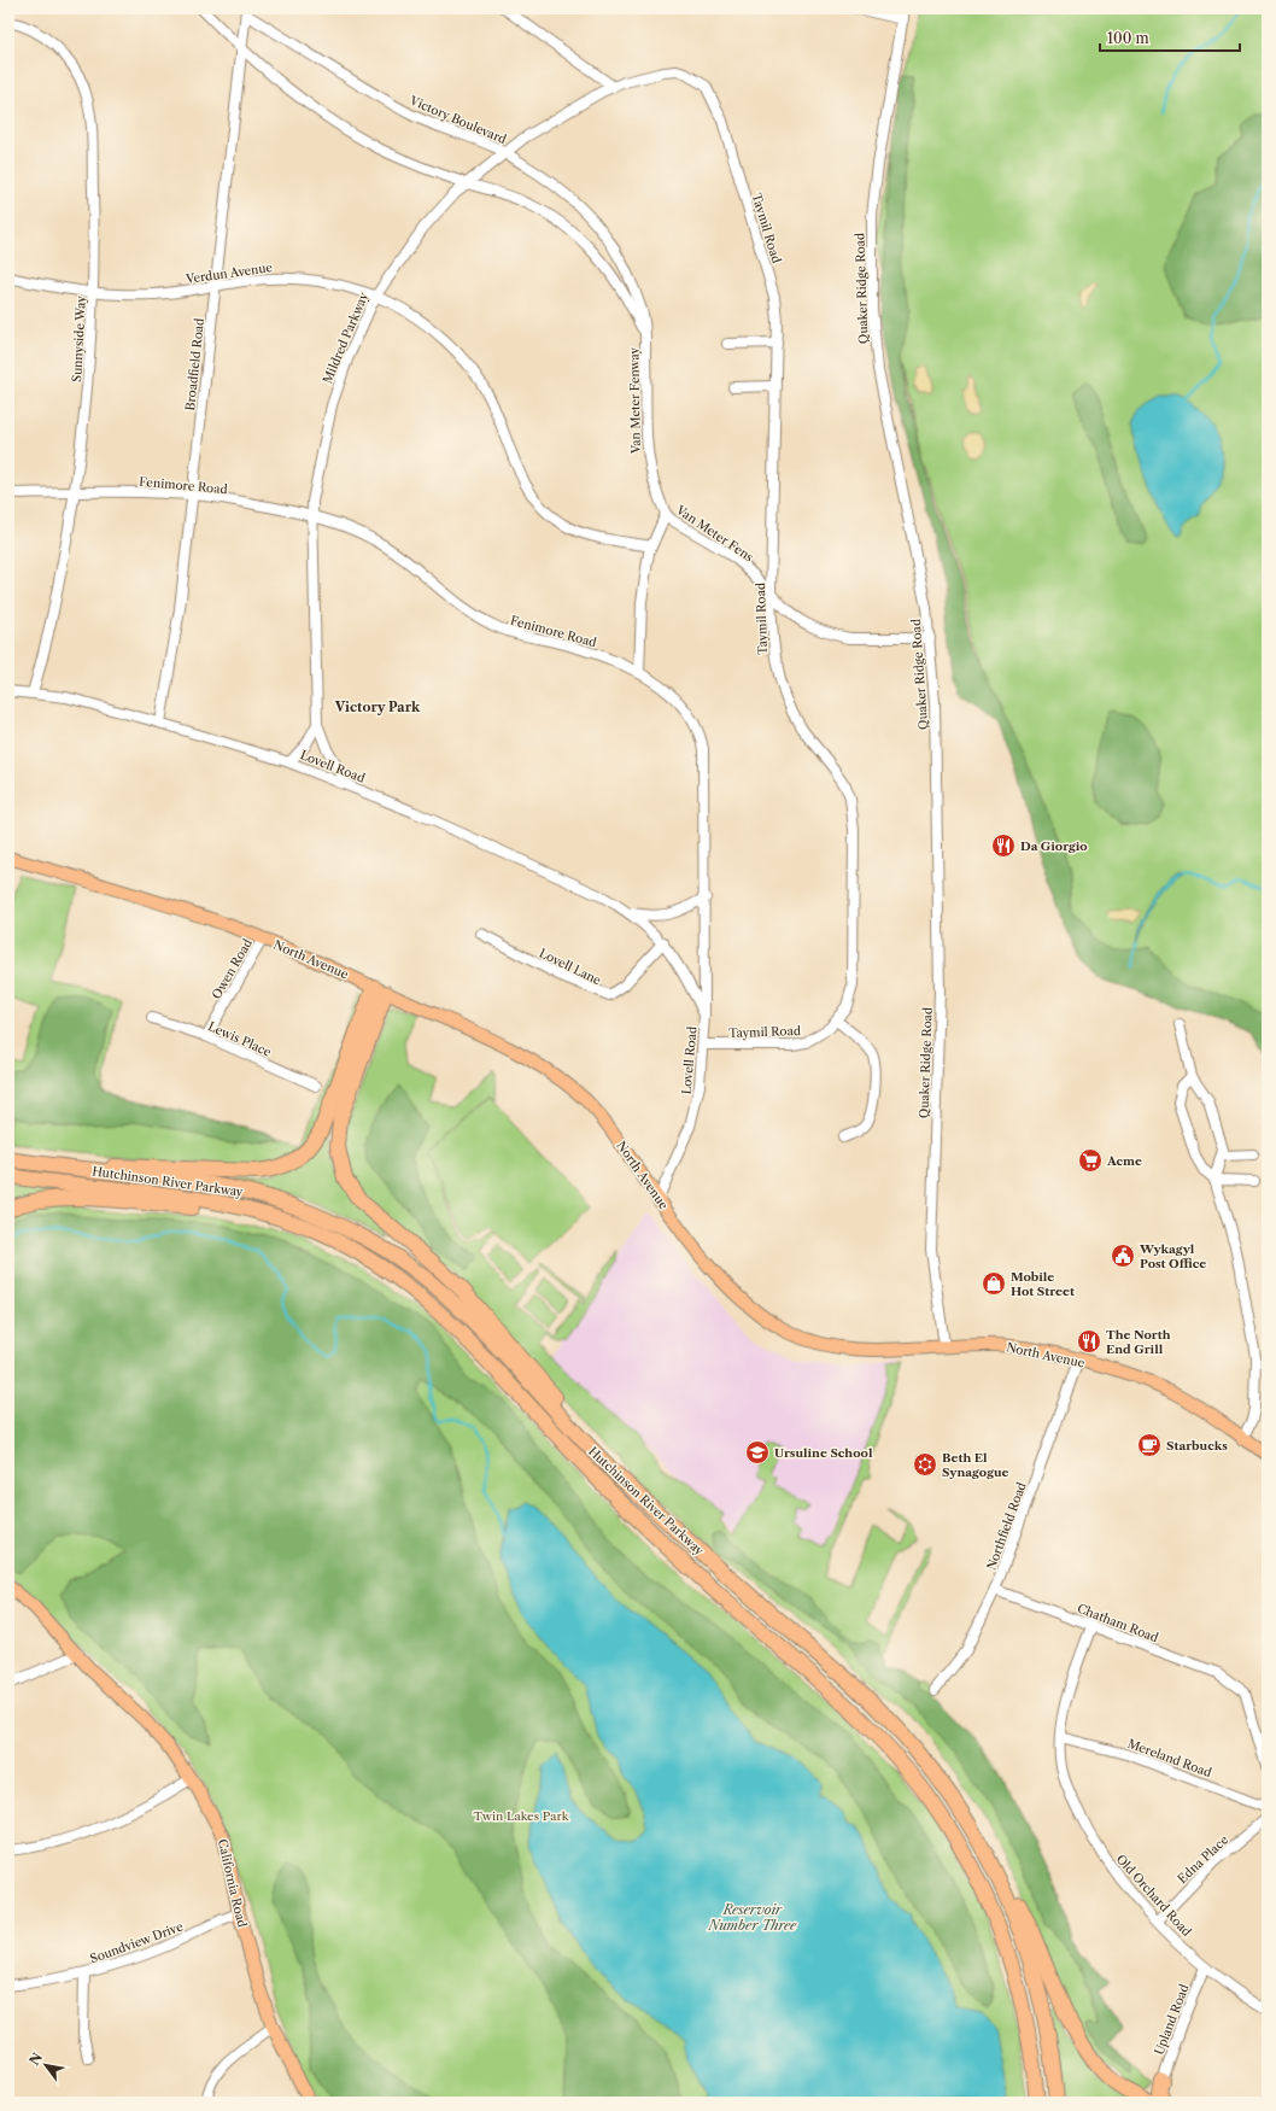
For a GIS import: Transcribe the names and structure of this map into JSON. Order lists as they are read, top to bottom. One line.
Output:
{"streets":{"highway":["Hutchinson River Parkway"],"main road":["North Avenue","California Road"],"street":["Victory Boulevard","Taymil Road","Verdun Avenue","Quaker Ridge Road","Mildred Parkway","Sunnyside Way","Broadfield Road","Van Meter Fenway","Fenimore Road","Van Meter Fens","Lovell Road","Lovell Lane","Owen Road","Lewis Place","Northfield Road","Chatham Road","Mereland Road","Edna Place","Old Orchard Road","Soundview Drive","Upland Road"]},"crossings":[["Victory Boulevard","Mildred Parkway"],["Victory Boulevard","Broadfield Road"],["Victory Boulevard","Van Meter Fenway"],["Taymil Road","Mildred Parkway"],["Taymil Road","Van Meter Fens"],["Taymil Road","Lovell Road"],["Verdun Avenue","Mildred Parkway"],["Verdun Avenue","Sunnyside Way"],["Verdun Avenue","Broadfield Road"],["Quaker Ridge Road","Van Meter Fens"],["Quaker Ridge Road","North Avenue"],["Mildred Parkway","Van Meter Fenway"],["Mildred Parkway","Fenimore Road"],["Mildred Parkway","Lovell Road"],["Sunnyside Way","Fenimore Road"],["Sunnyside Way","Lovell Road"],["Broadfield Road","Fenimore Road"],["Broadfield Road","Lovell Road"],["Van Meter Fenway","Van Meter Fens"],["Fenimore Road","Lovell Road"],["Lovell Road","North Avenue"],["Lovell Road","Lovell Lane"],["North Avenue","Owen Road"],["North Avenue","Northfield Road"],["Owen Road","Lewis Place"],["Northfield Road","Chatham Road"],["Chatham Road","Old Orchard Road"],["Mereland Road","Old Orchard Road"],["Edna Place","Old Orchard Road"],["California Road","Soundview Drive"],["Old Orchard Road","Upland Road"]],"districts":["Victory Park"],"water":["Reservoir Number Three"],"parks":["Twin Lakes Park"],"places":{"restaurant":["Da Giorgio","The North End Grill"],"supermarket":["Acme"],"public building":["Wykagyl Post Office"],"shop":["Mobile Hot Street"],"cafe":["Starbucks"],"school or university":["Ursuline School"],"synagogue":["Beth El Synagogue"]},"scale_bar":"100 m","north":"top left"}
